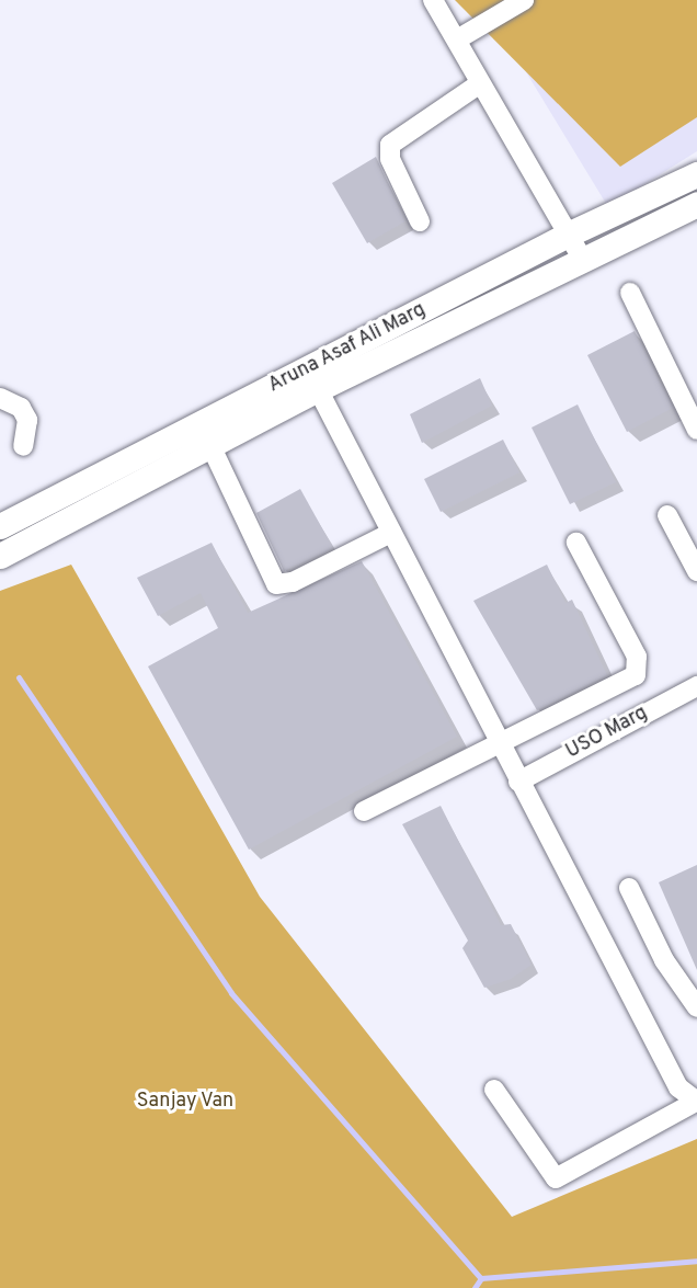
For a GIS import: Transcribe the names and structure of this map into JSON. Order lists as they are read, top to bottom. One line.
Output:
{"streets":{"main road":["Aruna Asaf Ali Marg"],"street":["USO Marg"]},"parks":["Sanjay Van"]}
